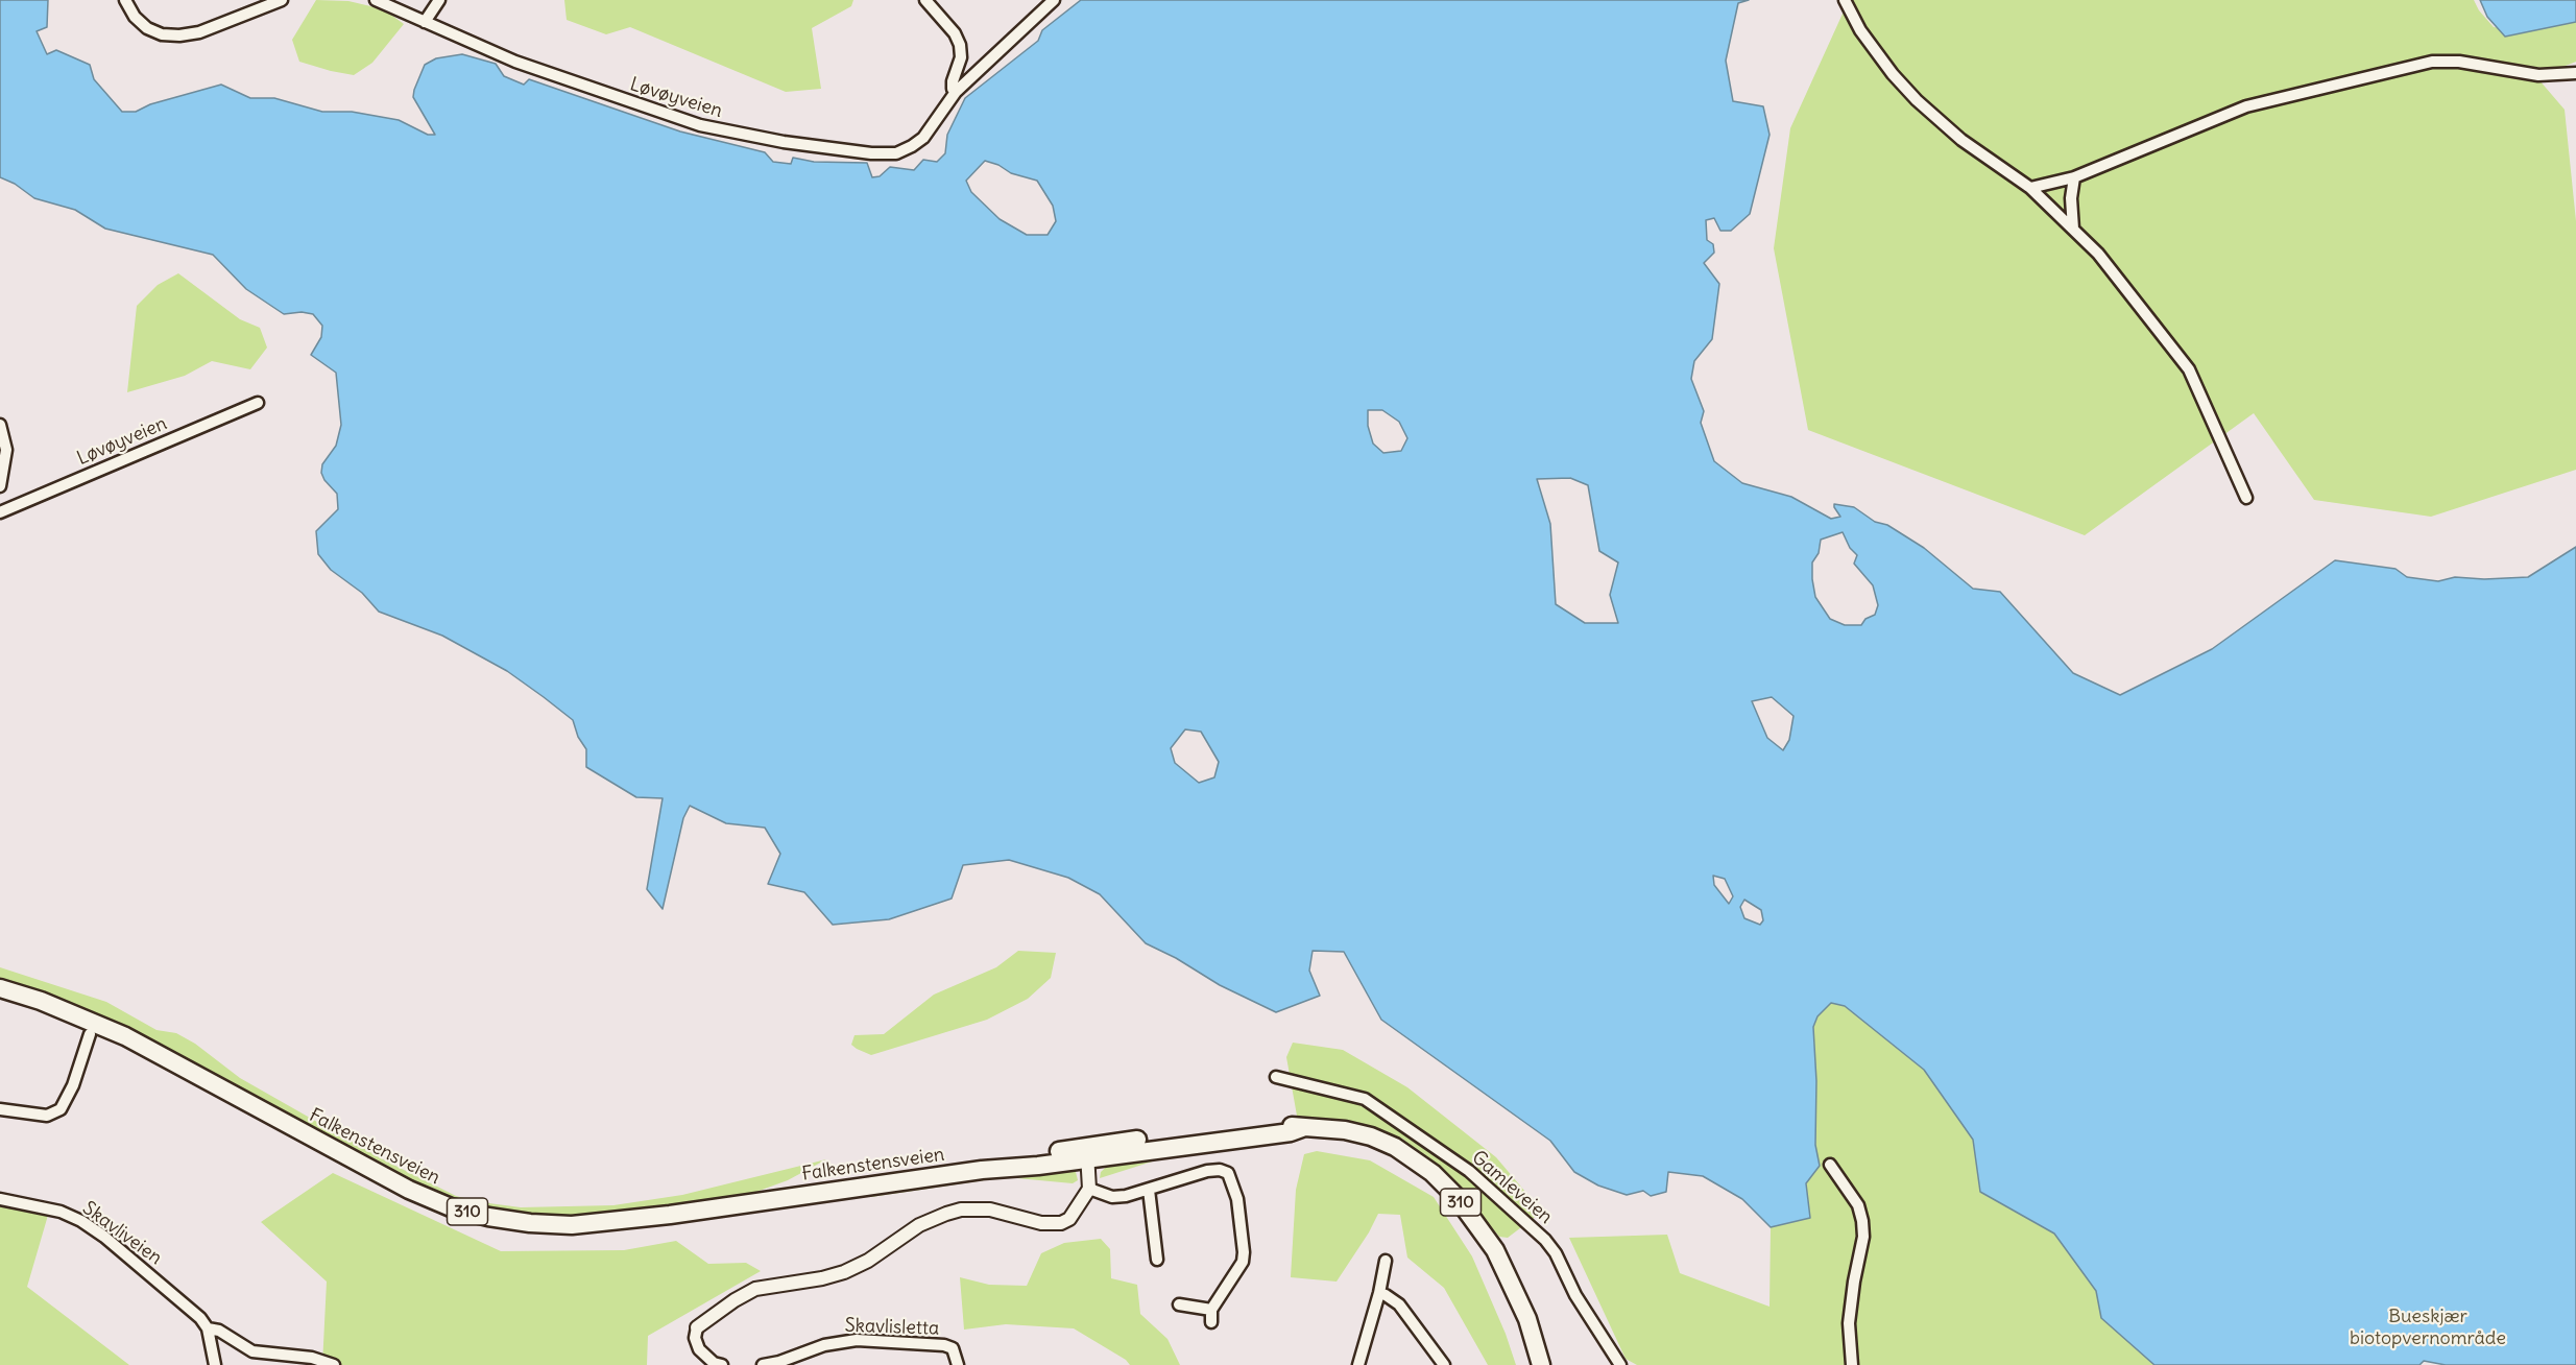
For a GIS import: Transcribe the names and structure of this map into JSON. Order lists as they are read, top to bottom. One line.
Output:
{"streets":{"main road":["Falkenstensveien","310"],"street":["Løvøyveien","Gamleveien","Skavliveien","Skavlisletta"]},"parks":["Bueskjær biotopvernområde"]}
